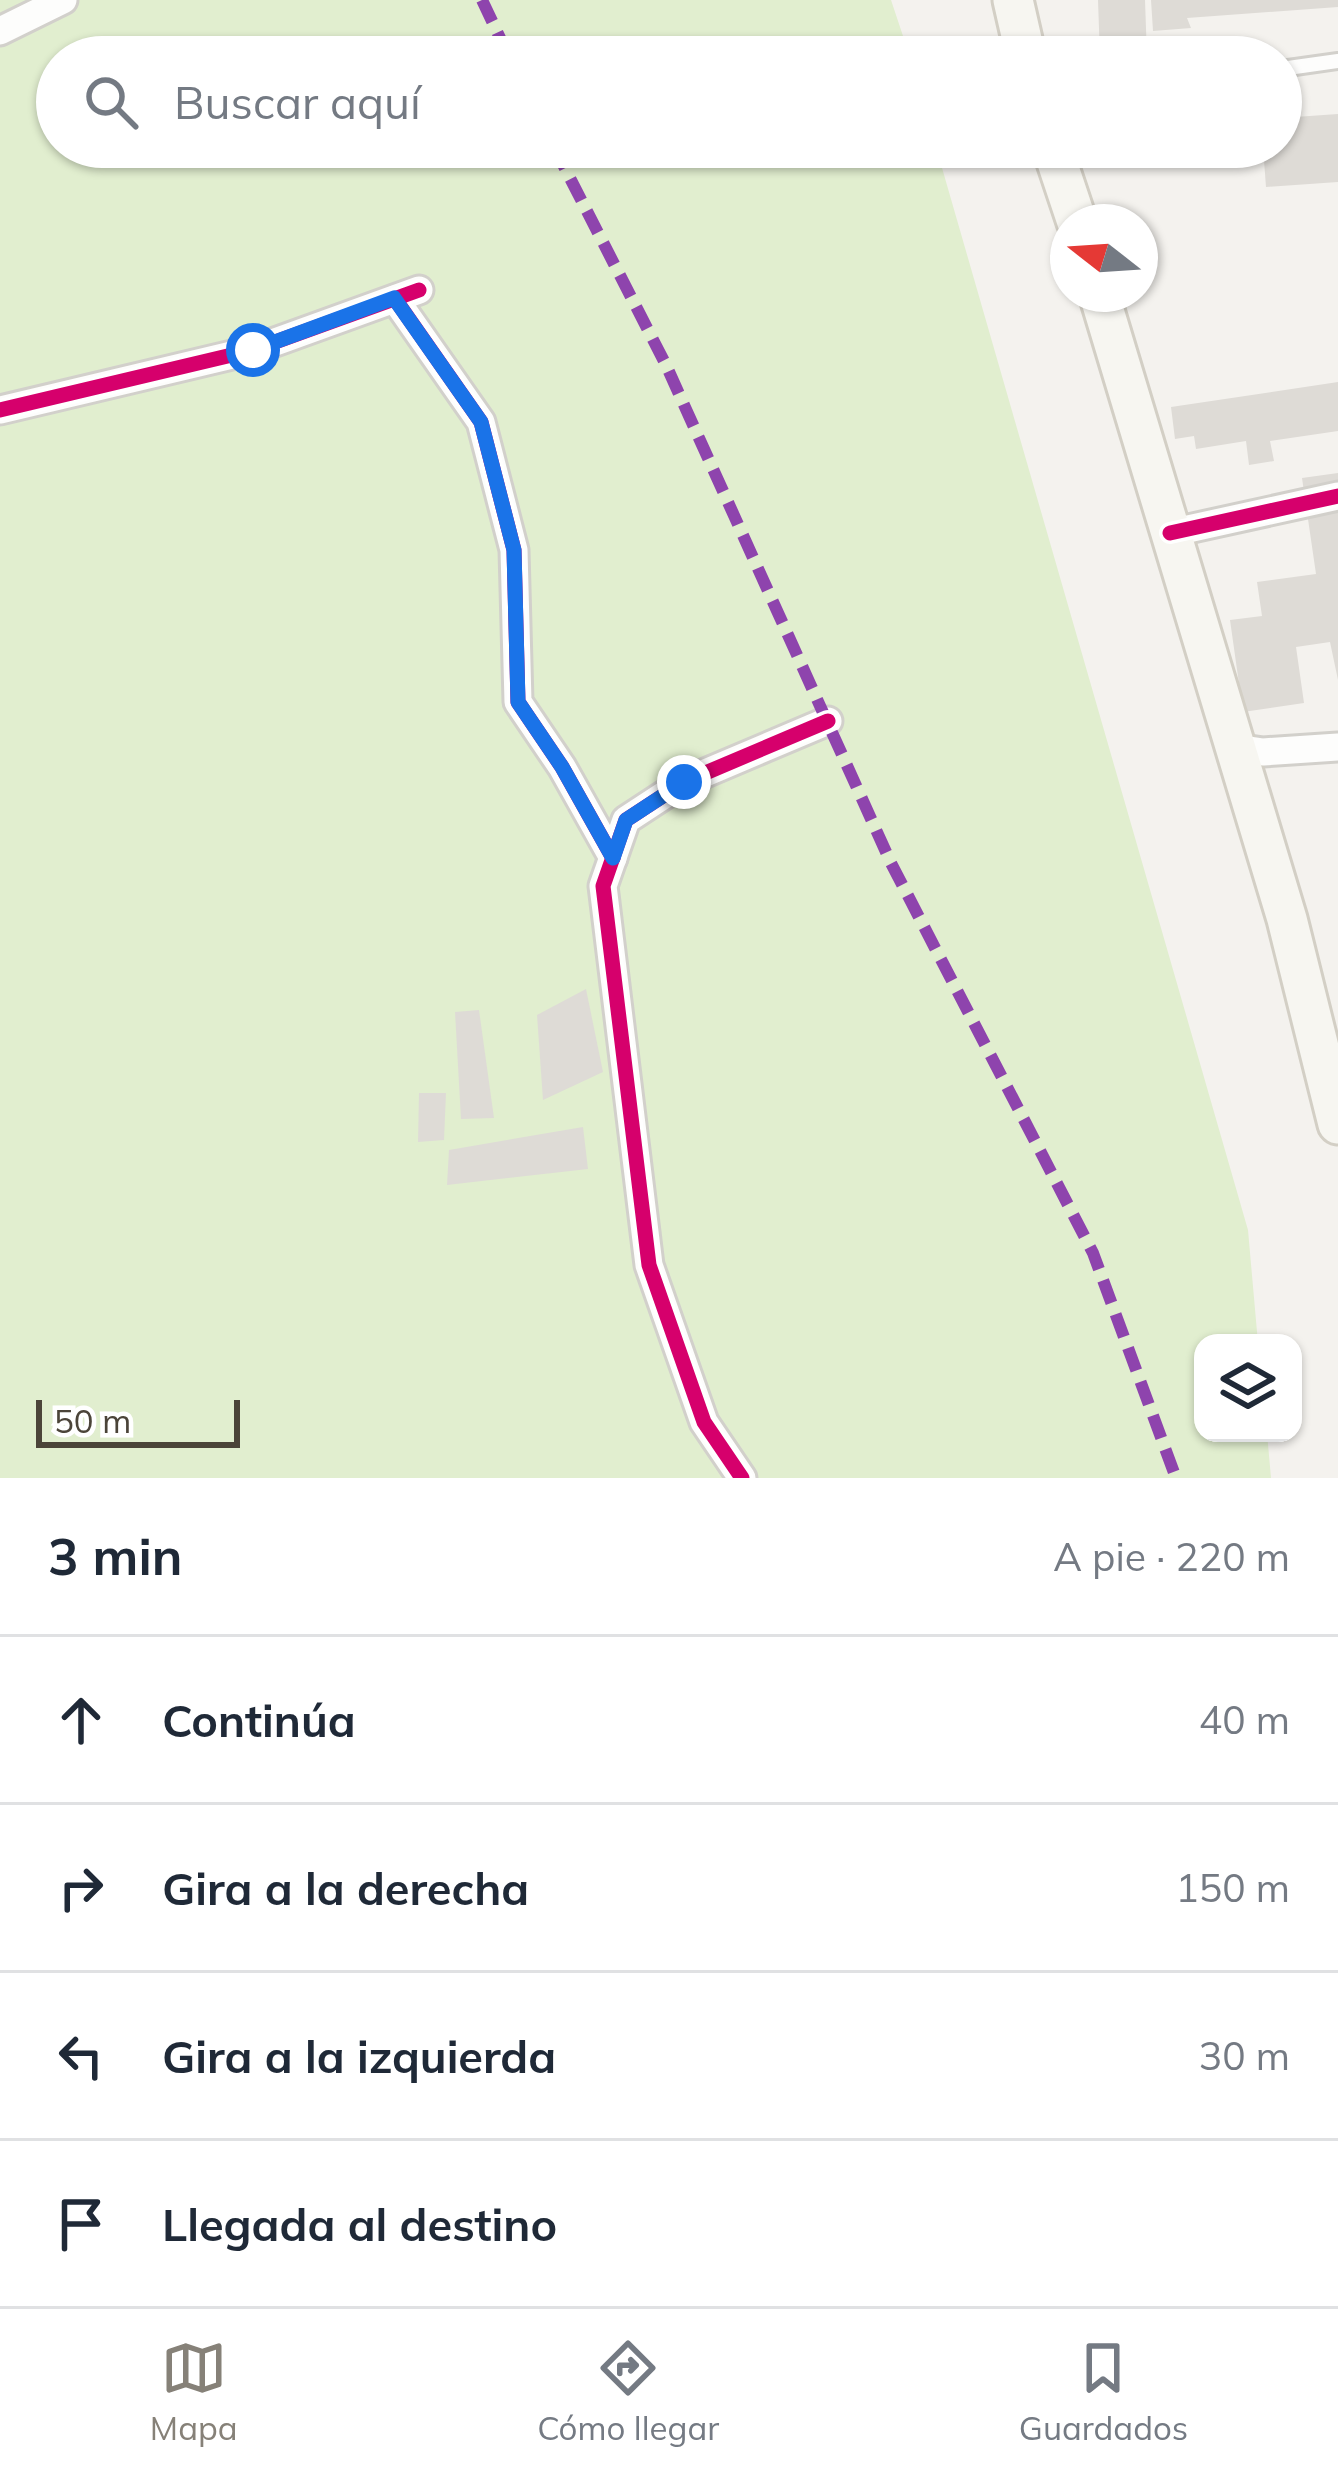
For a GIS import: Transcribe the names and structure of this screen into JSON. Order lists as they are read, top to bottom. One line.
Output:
{"scale_bar":"50 m","north":"left","page":{"search":"Buscar aquí","scale":"50 m","heading":["3 min","A pie · 220 m"],"list":[["Continúa","40 m"],["Gira a la derecha","150 m"],["Gira a la izquierda","30 m"],"Llegada al destino"],"nav":["Mapa","Cómo llegar","Guardados"]}}
